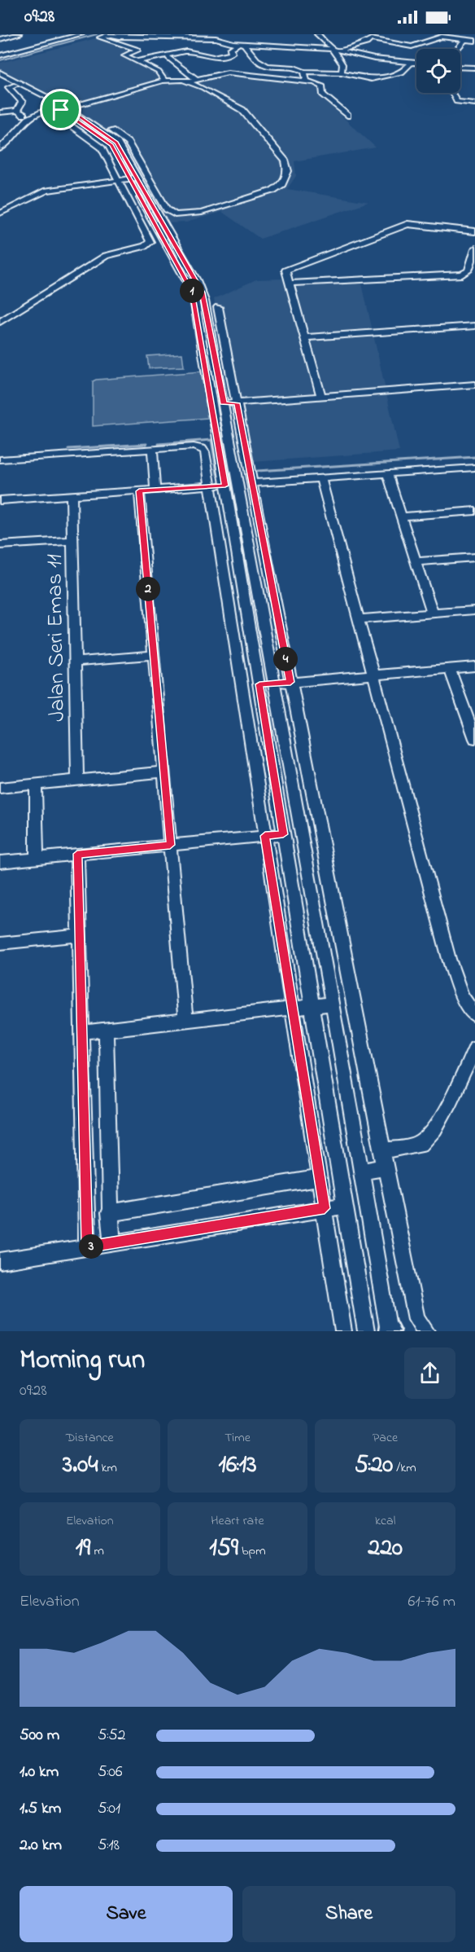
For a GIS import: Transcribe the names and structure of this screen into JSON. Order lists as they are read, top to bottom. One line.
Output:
{"streets":{"street":["Jalan Seri Emas 11"]},"page":{"status":"09:28","pins":["1","2","4","3"],"heading":["Morning run","09:28"],"stats":[["Distance","3.04 km"],["Time","16:13"],["Pace","5:20 /km"],["Elevation","19 m"],["Heart rate","159 bpm"],["kcal","220"]],"chart":["Elevation","61–76 m"],"list":[{"name":"500 m","note":"5:52"},{"name":"1.0 km","note":"5:06"},{"name":"1.5 km","note":"5:01"},{"name":"2.0 km","note":"5:18"}],"buttons":["Save","Share"]}}
